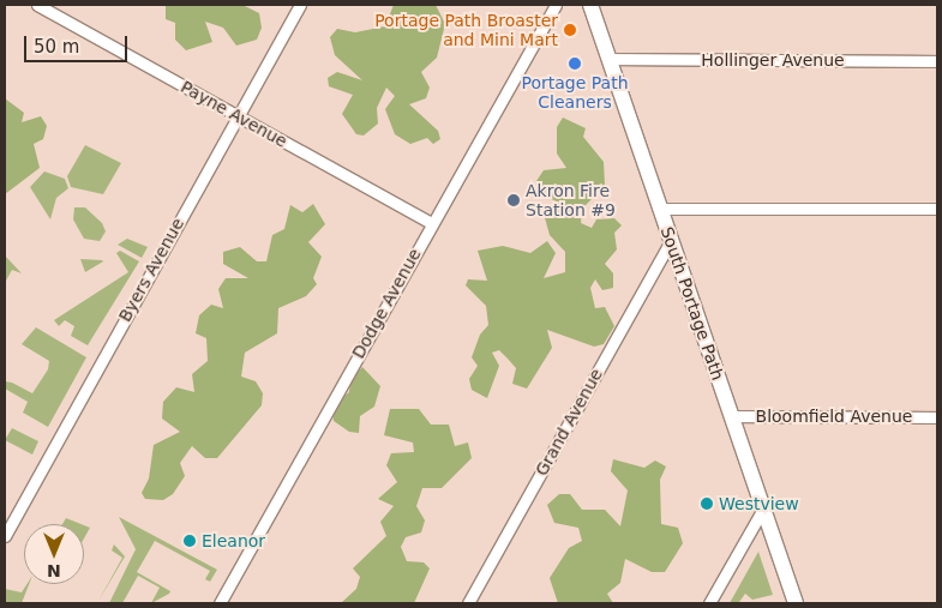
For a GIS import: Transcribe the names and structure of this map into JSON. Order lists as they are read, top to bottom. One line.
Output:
{"streets":{"main road":["South Portage Path"],"street":["Hollinger Avenue","Payne Avenue","Byers Avenue","Dodge Avenue","Bloomfield Avenue","Grand Avenue"]},"crossings":[["Hollinger Avenue","South Portage Path"],["Payne Avenue","Byers Avenue"],["Payne Avenue","Dodge Avenue"],["South Portage Path","Bloomfield Avenue"],["South Portage Path","Grand Avenue"]],"places":["Portage Path Broaster and Mini Mart","Portage Path Cleaners","Akron Fire Station #9","Westview","Eleanor"],"scale_bar":"50 m","north":"bottom"}
